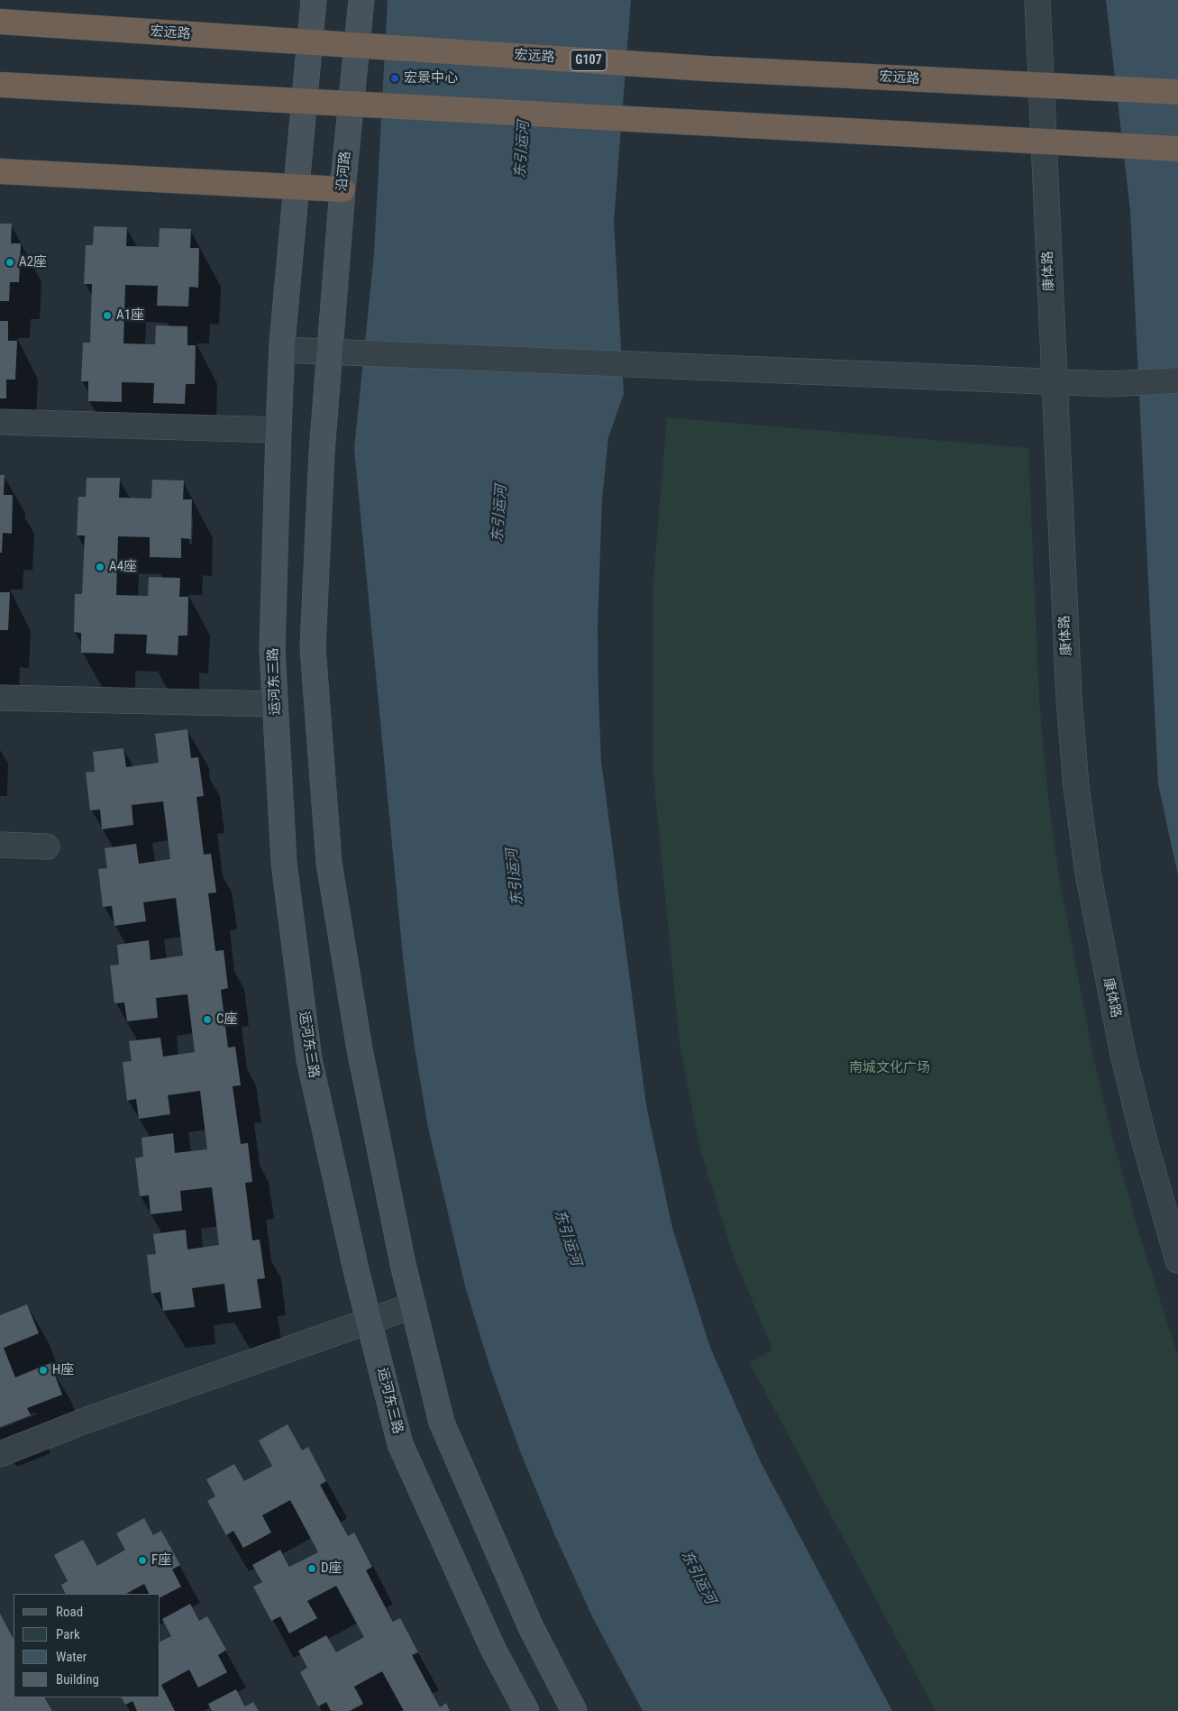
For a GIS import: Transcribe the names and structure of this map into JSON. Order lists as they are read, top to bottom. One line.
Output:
{"streets":{"highway":["宏远路","G107"],"street":["沿河路","康体路","运河东三路"]},"water":["东引运河"],"parks":["南城文化广场"],"places":["宏景中心","A2座","A1座","A4座","C座","H座","F座","D座"],"legend":["Road","Park","Water","Building"]}
